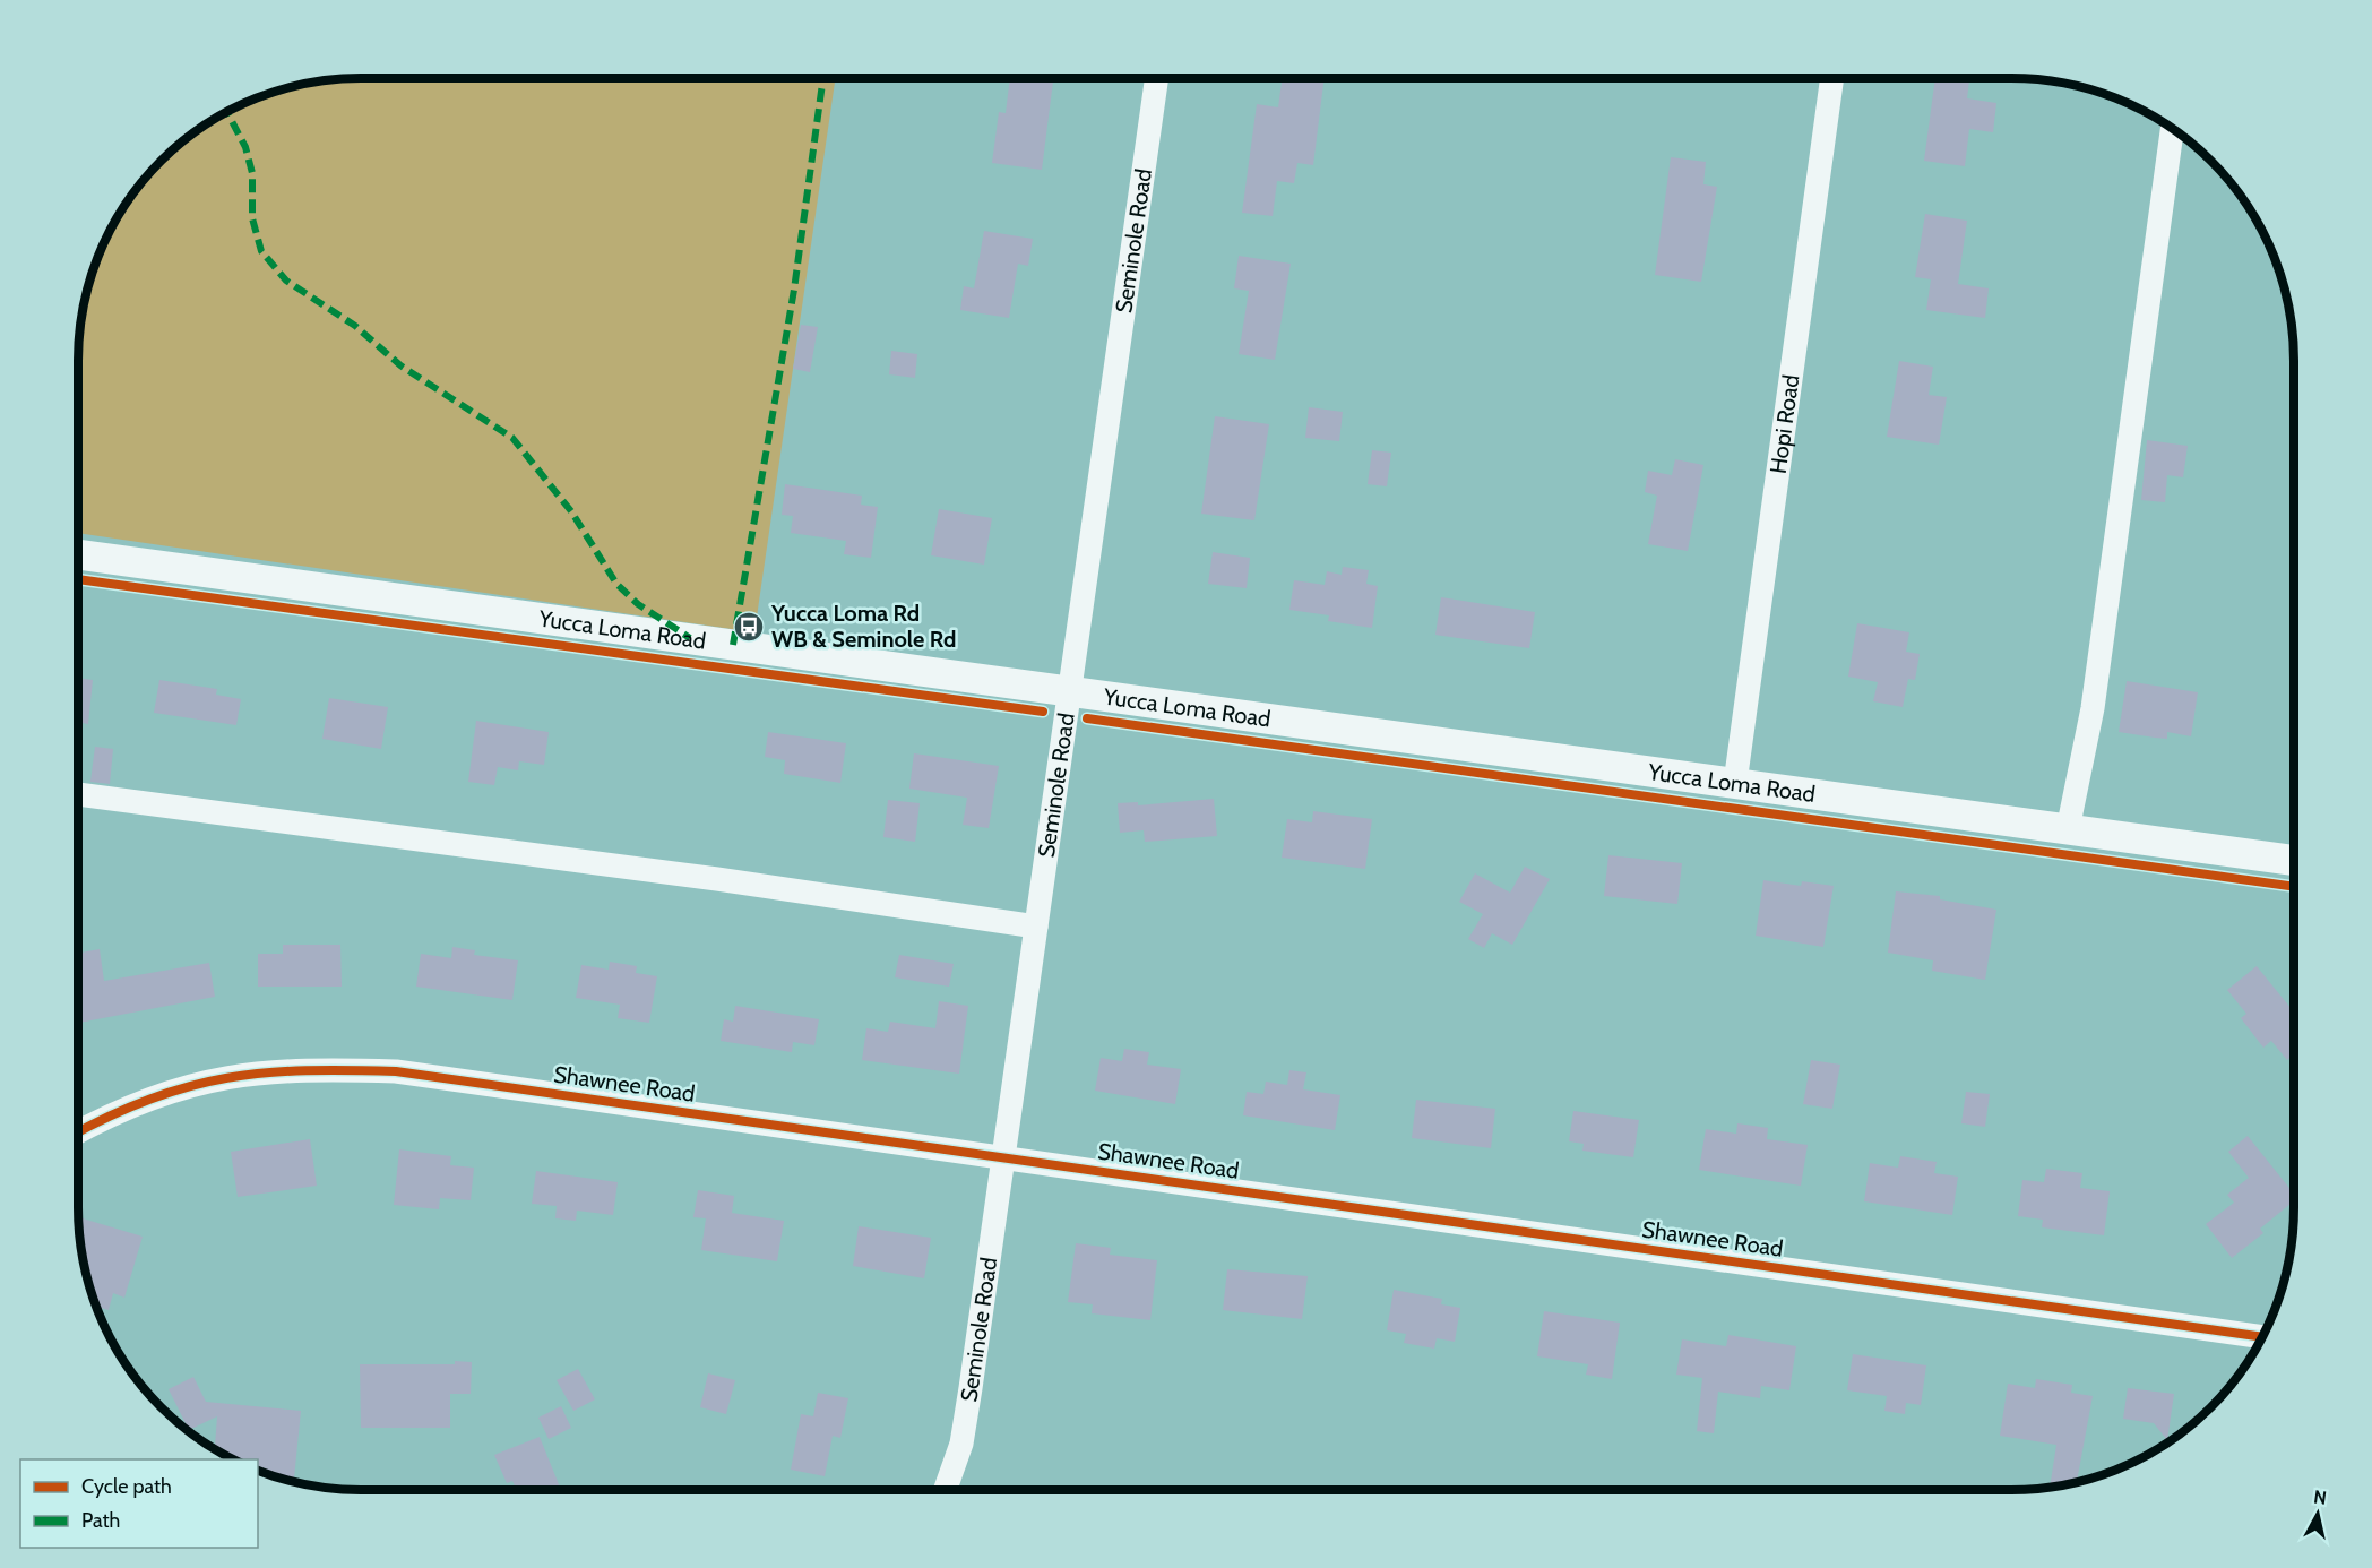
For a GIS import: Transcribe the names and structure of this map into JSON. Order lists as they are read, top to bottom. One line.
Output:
{"streets":{"main road":["Yucca Loma Road"],"street":["Seminole Road","Hopi Road","Shawnee Road"]},"crossings":[["Seminole Road","Yucca Loma Road"],["Seminole Road","Shawnee Road"],["Hopi Road","Yucca Loma Road"]],"places":{"bus stop":["Yucca Loma Rd WB & Seminole Rd"]},"legend":["Cycle path","Path"],"north":"top"}
